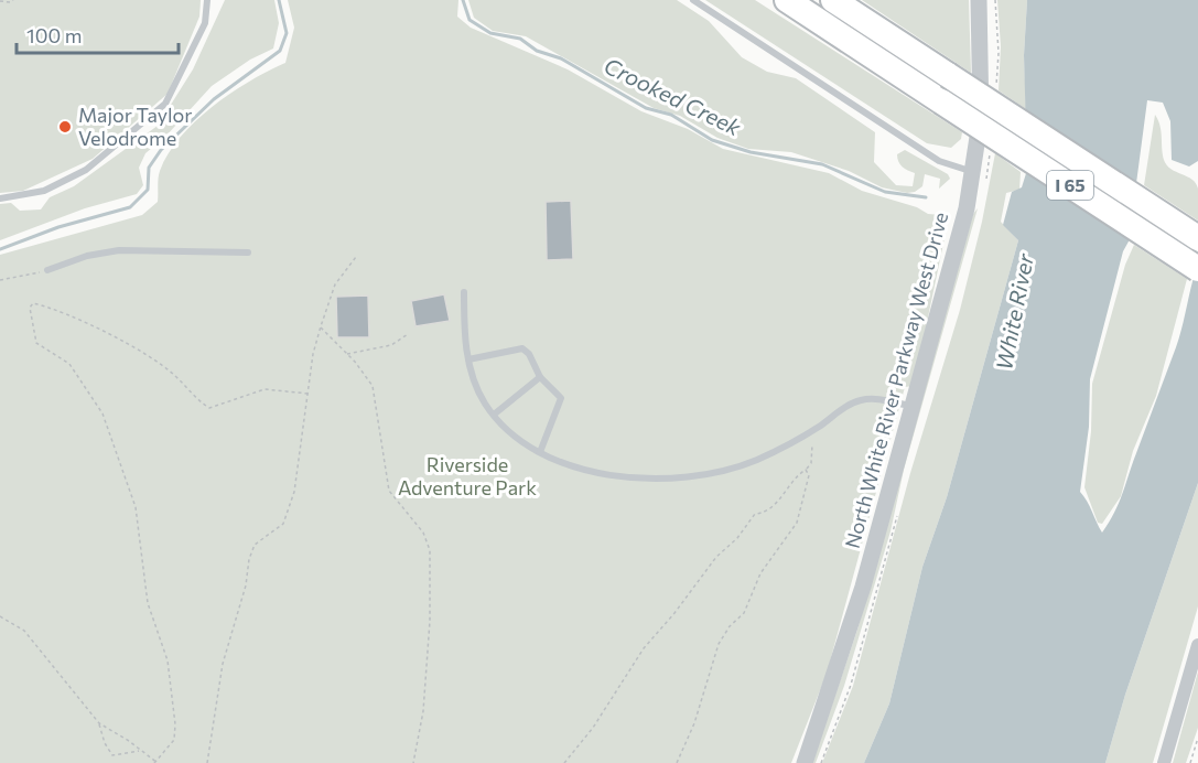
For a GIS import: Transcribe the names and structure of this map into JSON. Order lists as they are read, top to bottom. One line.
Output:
{"streets":{"highway":["I 65"],"street":["North White River Parkway West Drive"]},"water":["Crooked Creek","White River"],"parks":["Riverside Adventure Park"],"places":["Major Taylor Velodrome"],"scale_bar":"100 m"}
